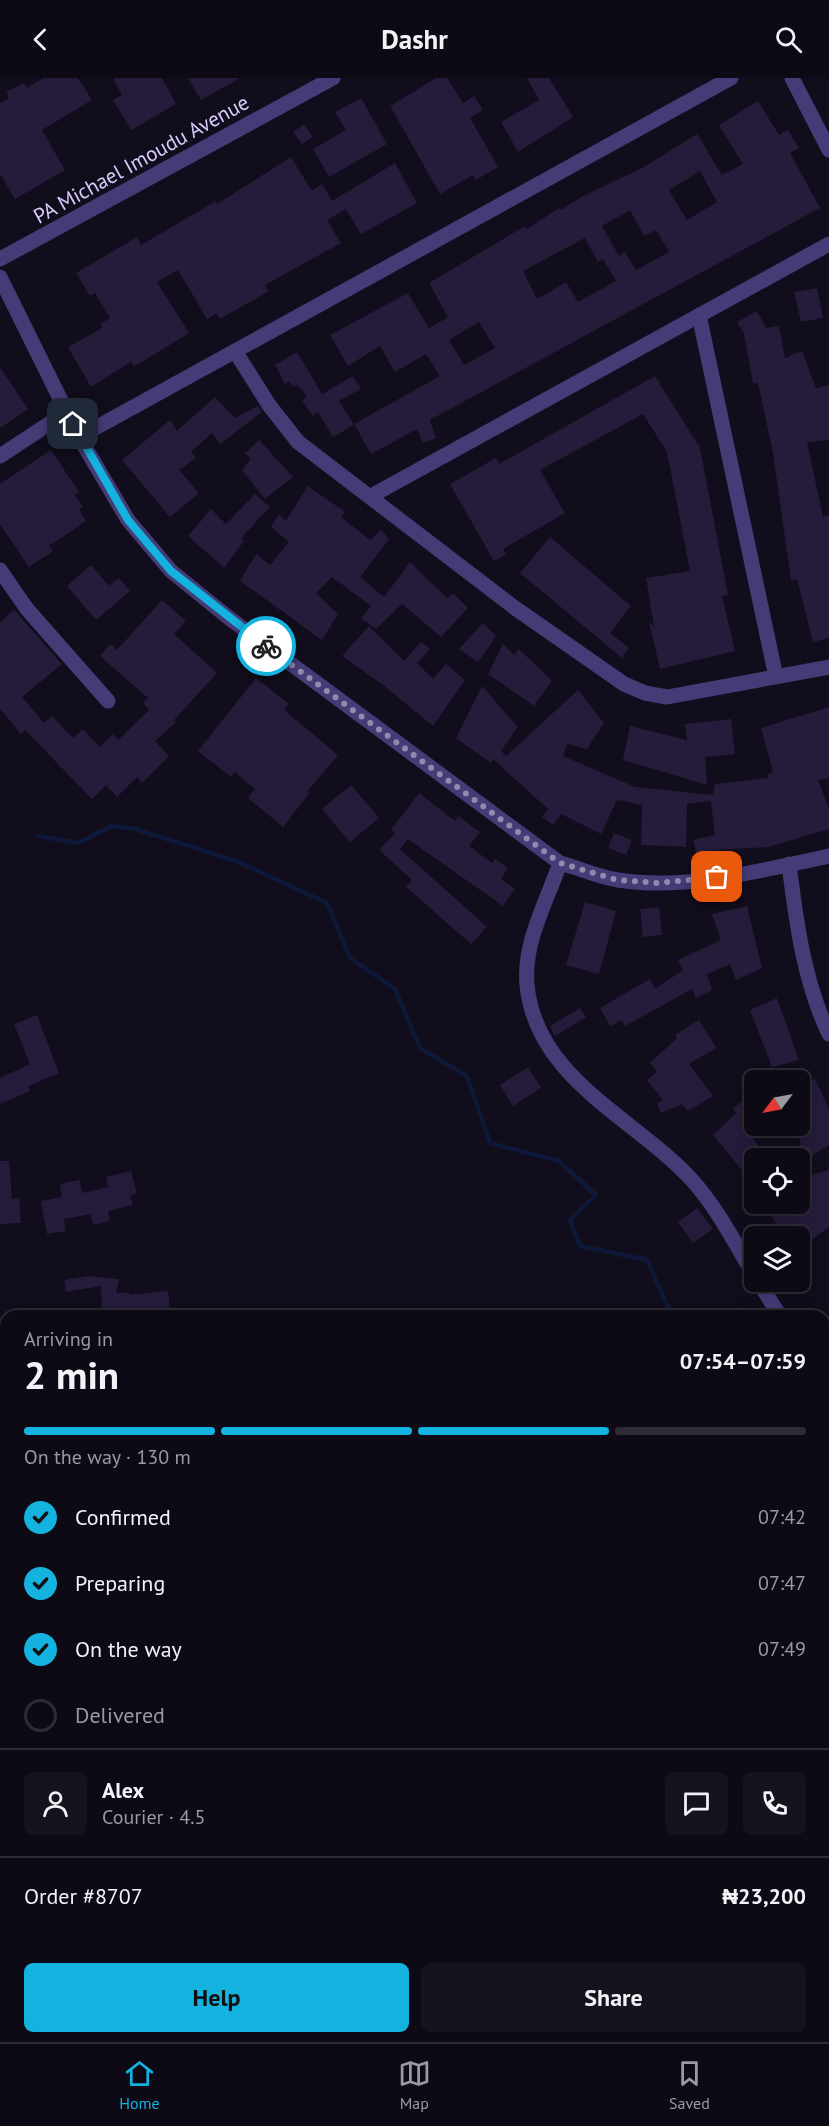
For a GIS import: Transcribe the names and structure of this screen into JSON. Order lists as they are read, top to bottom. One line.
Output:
{"streets":{"street":["PA Michael Imoudu Avenue"]},"north":"bottom left","page":{"header":"Dashr","heading":["2 min","Arriving in","07:54–07:59"],"panel":["Alex","Courier · 4.5","Order #8707","₦23,200"],"bar":"On the way · 130 m","list":[["Confirmed","07:42"],["Preparing","07:47"],["On the way","07:49"],"Delivered"],"buttons":["Help","Share"],"tabs":["Home","Map","Saved"]}}
